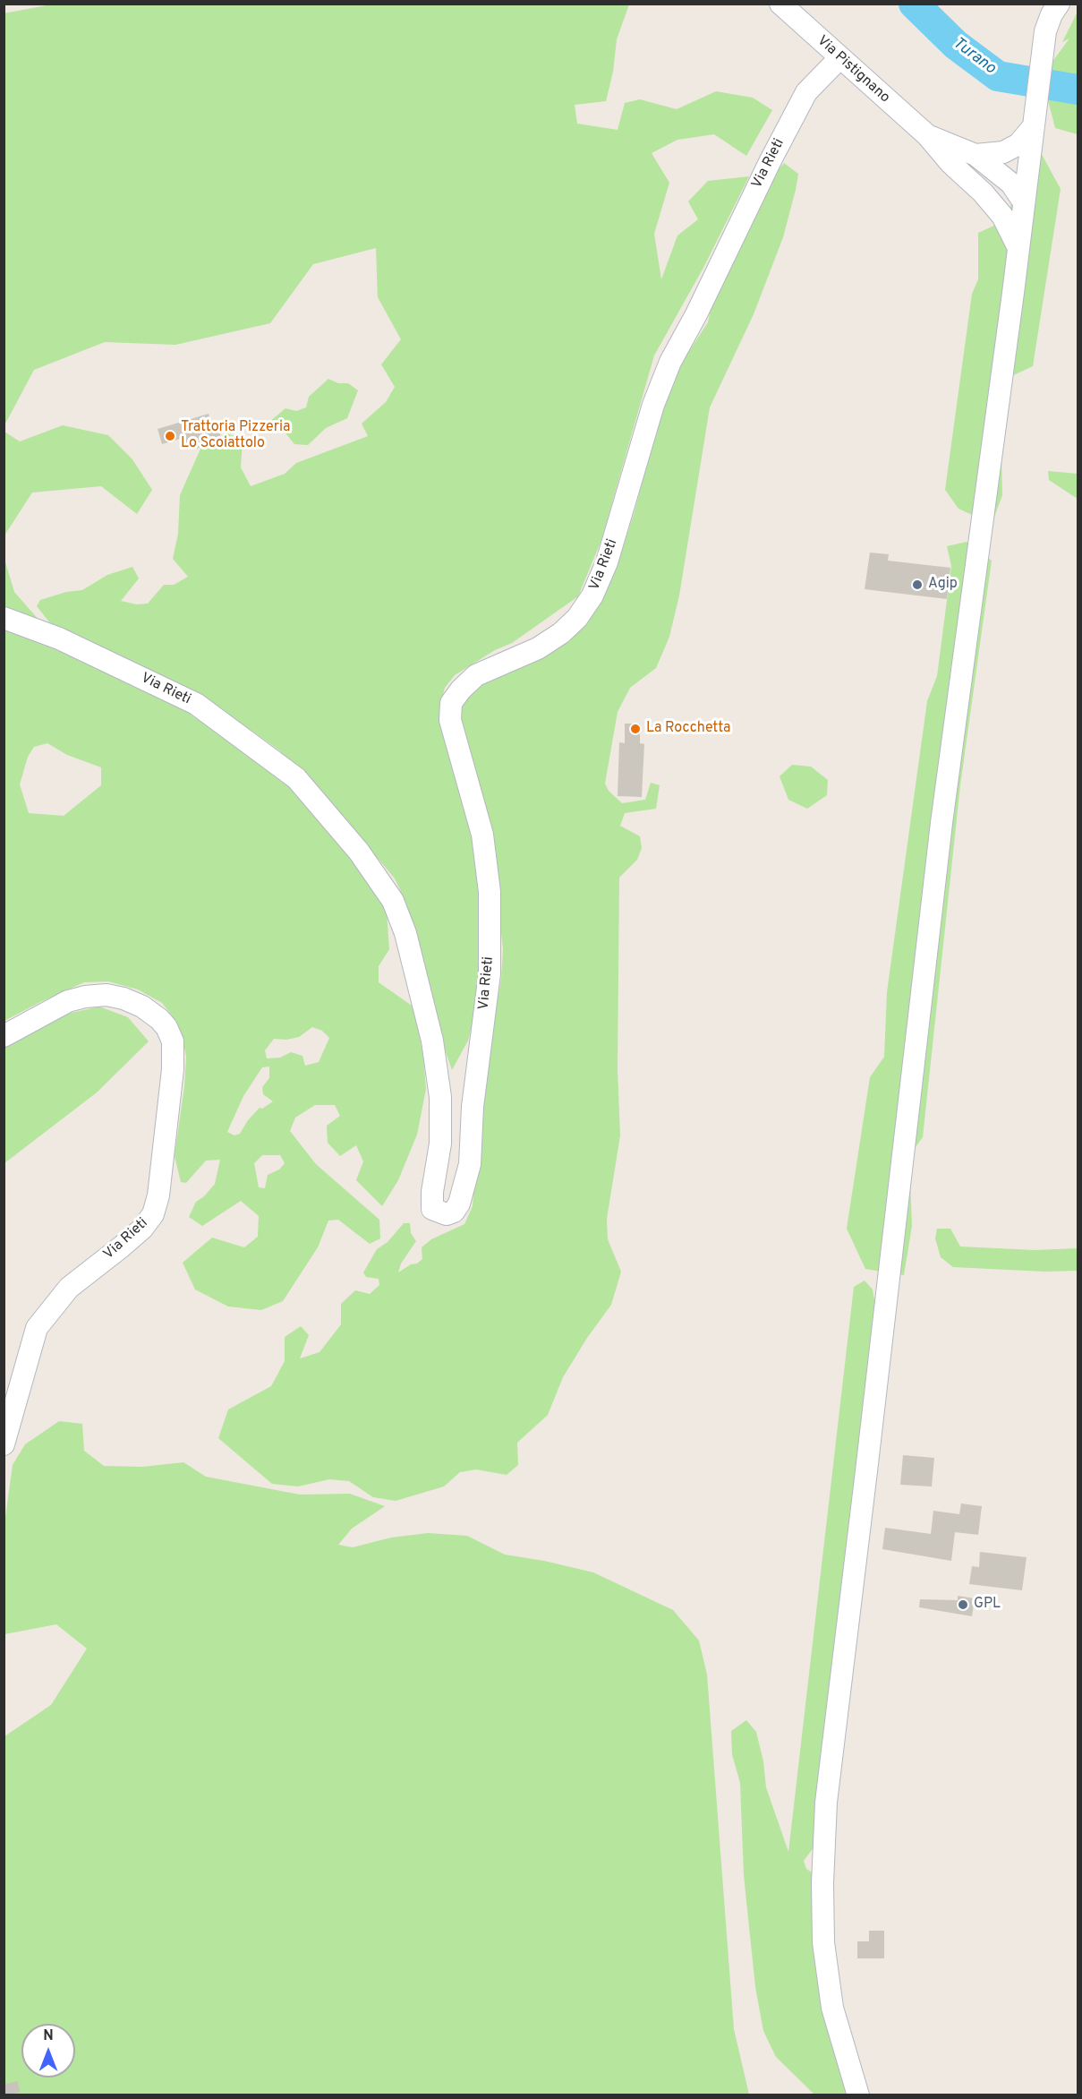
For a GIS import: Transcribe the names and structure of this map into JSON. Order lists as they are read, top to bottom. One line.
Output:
{"streets":{"street":["Via Pistignano","Via Rieti"]},"crossings":[["Via Pistignano","Via Rieti"]],"water":["Turano"],"places":["Trattoria Pizzeria Lo Scoiattolo","Agip","La Rocchetta","GPL"],"north":"top"}
